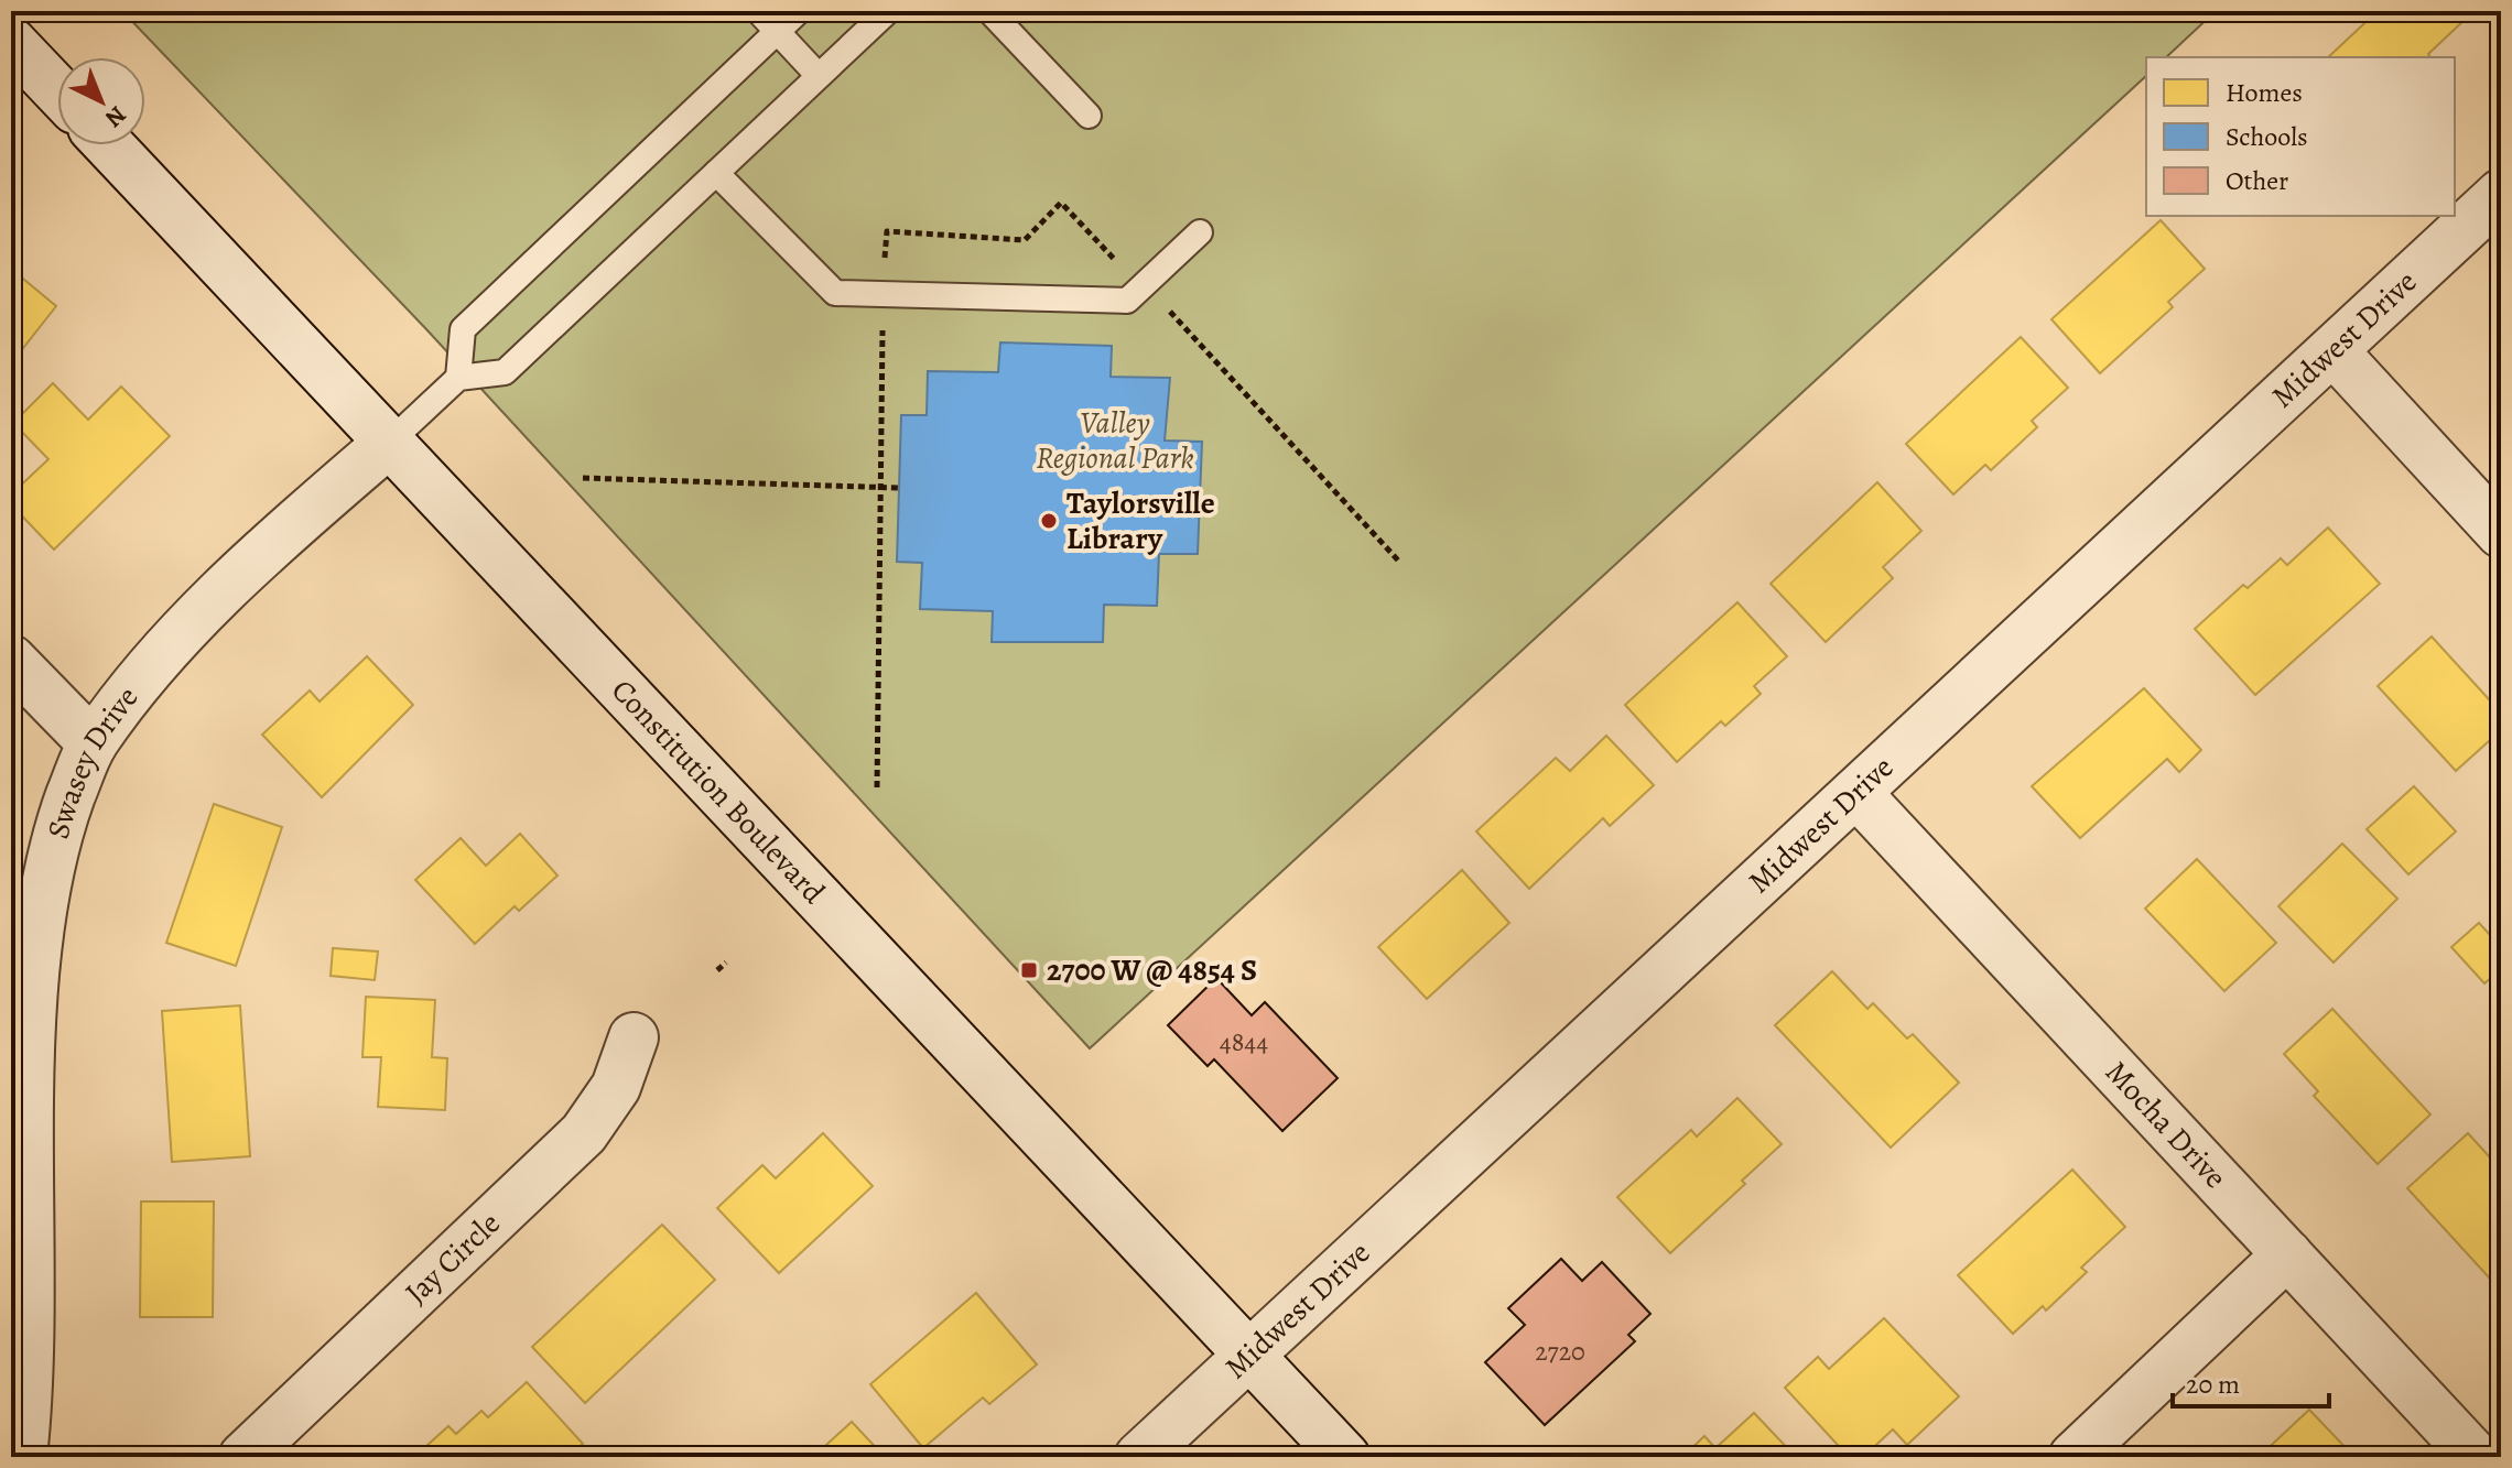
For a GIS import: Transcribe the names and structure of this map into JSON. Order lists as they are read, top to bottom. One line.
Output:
{"streets":{"street":["Midwest Drive","Swasey Drive","Constitution Boulevard","Mocha Drive","Jay Circle"]},"crossings":[["Midwest Drive","Constitution Boulevard"],["Midwest Drive","Mocha Drive"],["Swasey Drive","Constitution Boulevard"]],"parks":["Valley Regional Park"],"places":{"other":["Taylorsville Library"],"transit":["2700 W @ 4854 S"]},"house_numbers":["4844","2720"],"legend":["Homes","Schools","Other"],"scale_bar":"20 m","north":"bottom right"}
